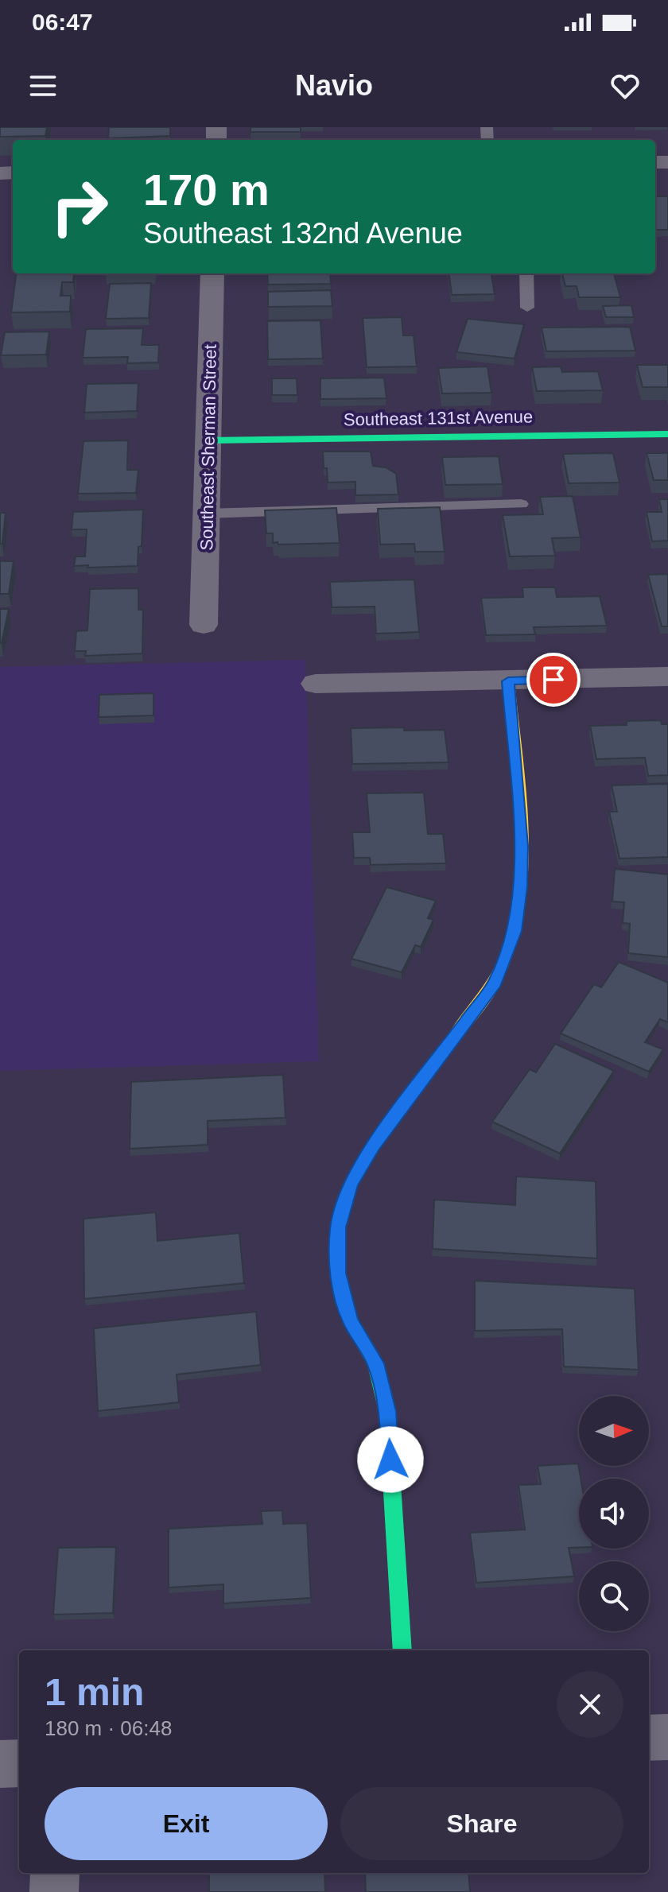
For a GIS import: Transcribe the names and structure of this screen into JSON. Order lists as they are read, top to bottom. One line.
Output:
{"streets":{"street":["Southeast 131st Avenue","Southeast Sherman Street"]},"crossings":[["Southeast 131st Avenue","Southeast Sherman Street"]],"north":"right","page":{"status":"06:47","header":"Navio","turn":["170 m","Southeast 132nd Avenue"],"heading":["1 min","180 m · 06:48"],"buttons":["Exit","Share"]}}
